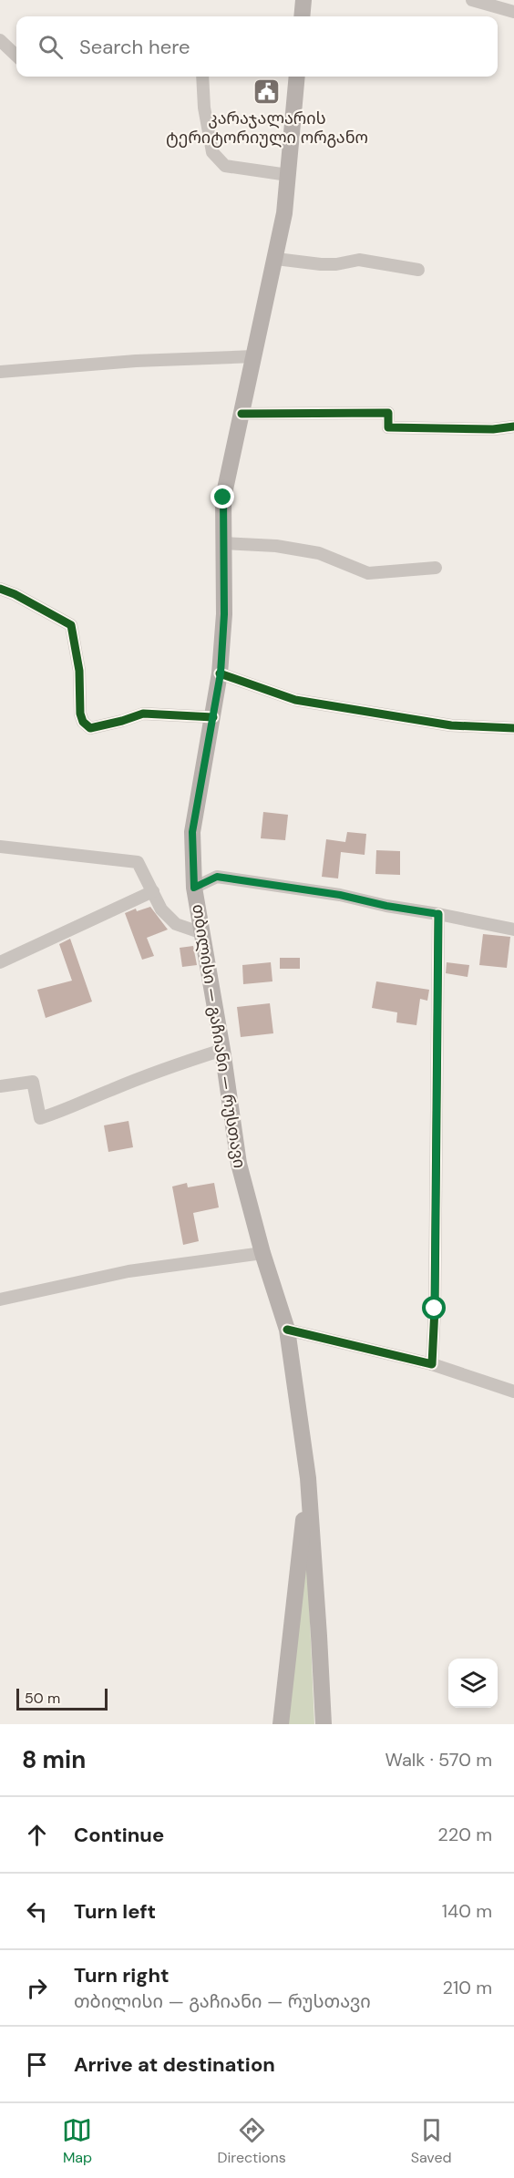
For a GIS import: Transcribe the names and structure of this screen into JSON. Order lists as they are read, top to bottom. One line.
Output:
{"streets":{"main road":["თბილისი — გაჩიანი — რუსთავი"]},"places":{"public building":["კარაჯალარის ტერიტორიული ორგანო"]},"scale_bar":"50 m","page":{"search":"Search here","scale":"50 m","heading":["8 min","Walk · 570 m"],"list":[["Continue","220 m"],["Turn left","140 m"],["Turn right","თბილისი — გაჩიანი — რუსთავი","210 m"],"Arrive at destination"],"nav":["Map","Directions","Saved"]}}
